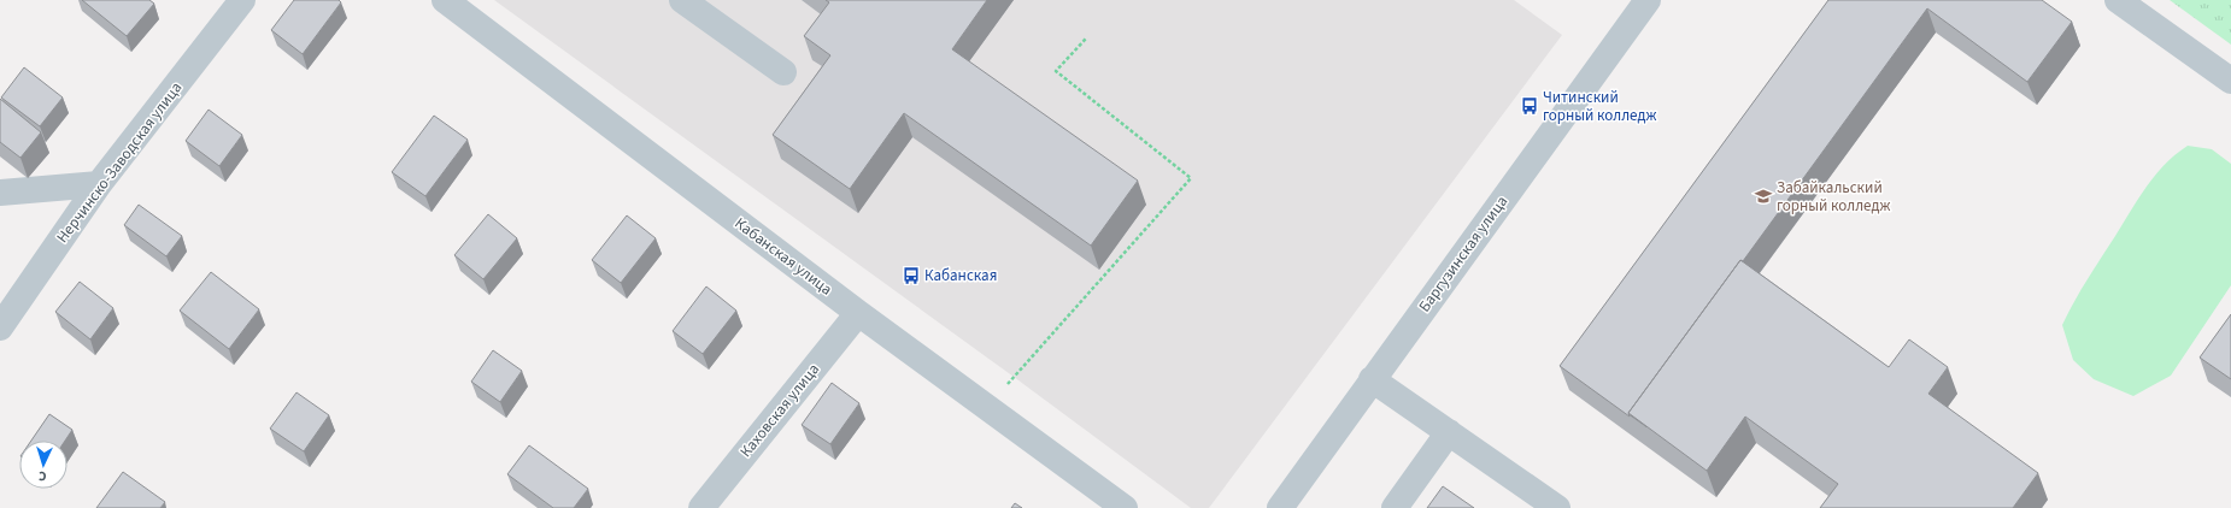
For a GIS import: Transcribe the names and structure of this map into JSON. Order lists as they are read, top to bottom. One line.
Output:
{"streets":{"street":["Нерчинско-Заводская улица","Баргузинская улица","Кабанская улица","Каховская улица"]},"crossings":[["Кабанская улица","Каховская улица"]],"places":{"bus stop":["Читинский горный колледж","Кабанская"],"school or university":["Забайкальский горный колледж"]},"north":"bottom"}
